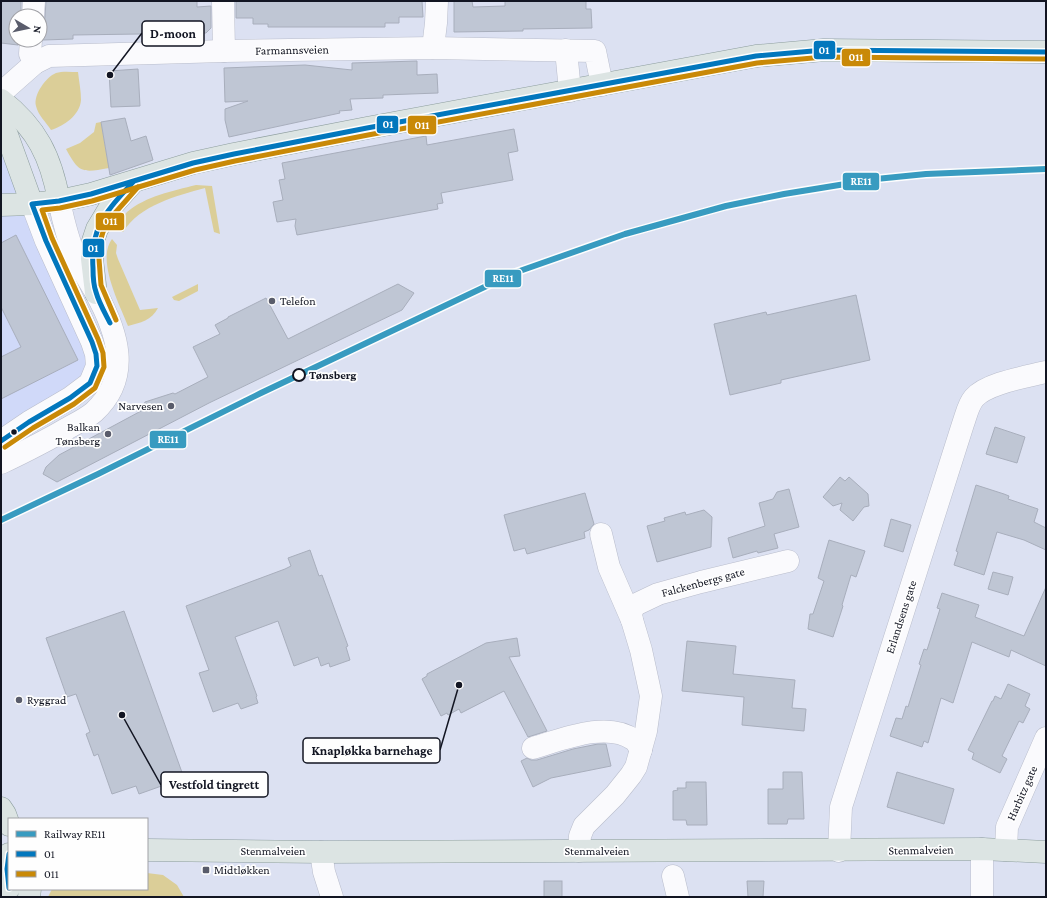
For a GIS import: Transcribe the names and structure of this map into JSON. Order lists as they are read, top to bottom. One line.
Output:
{"streets":{"main road":["Stenmalveien"],"street":["Farmannsveien","Falckenbergs gate","Erlandsens gate","Harbitz gate"]},"crossings":[["Erlandsens gate","Stenmalveien"],["Harbitz gate","Stenmalveien"]],"places":{"other":["D-moon","Telefon","Tønsberg","Narvesen","Balkan Tønsberg","Knapløkka barnehage","Ryggrad","Vestfold tingrett"],"transit":["Midtløkken"]},"lines":["transit line 01","transit line 011","rail line RE11"],"legend":["Railway RE11","01","011"],"north":"right"}
